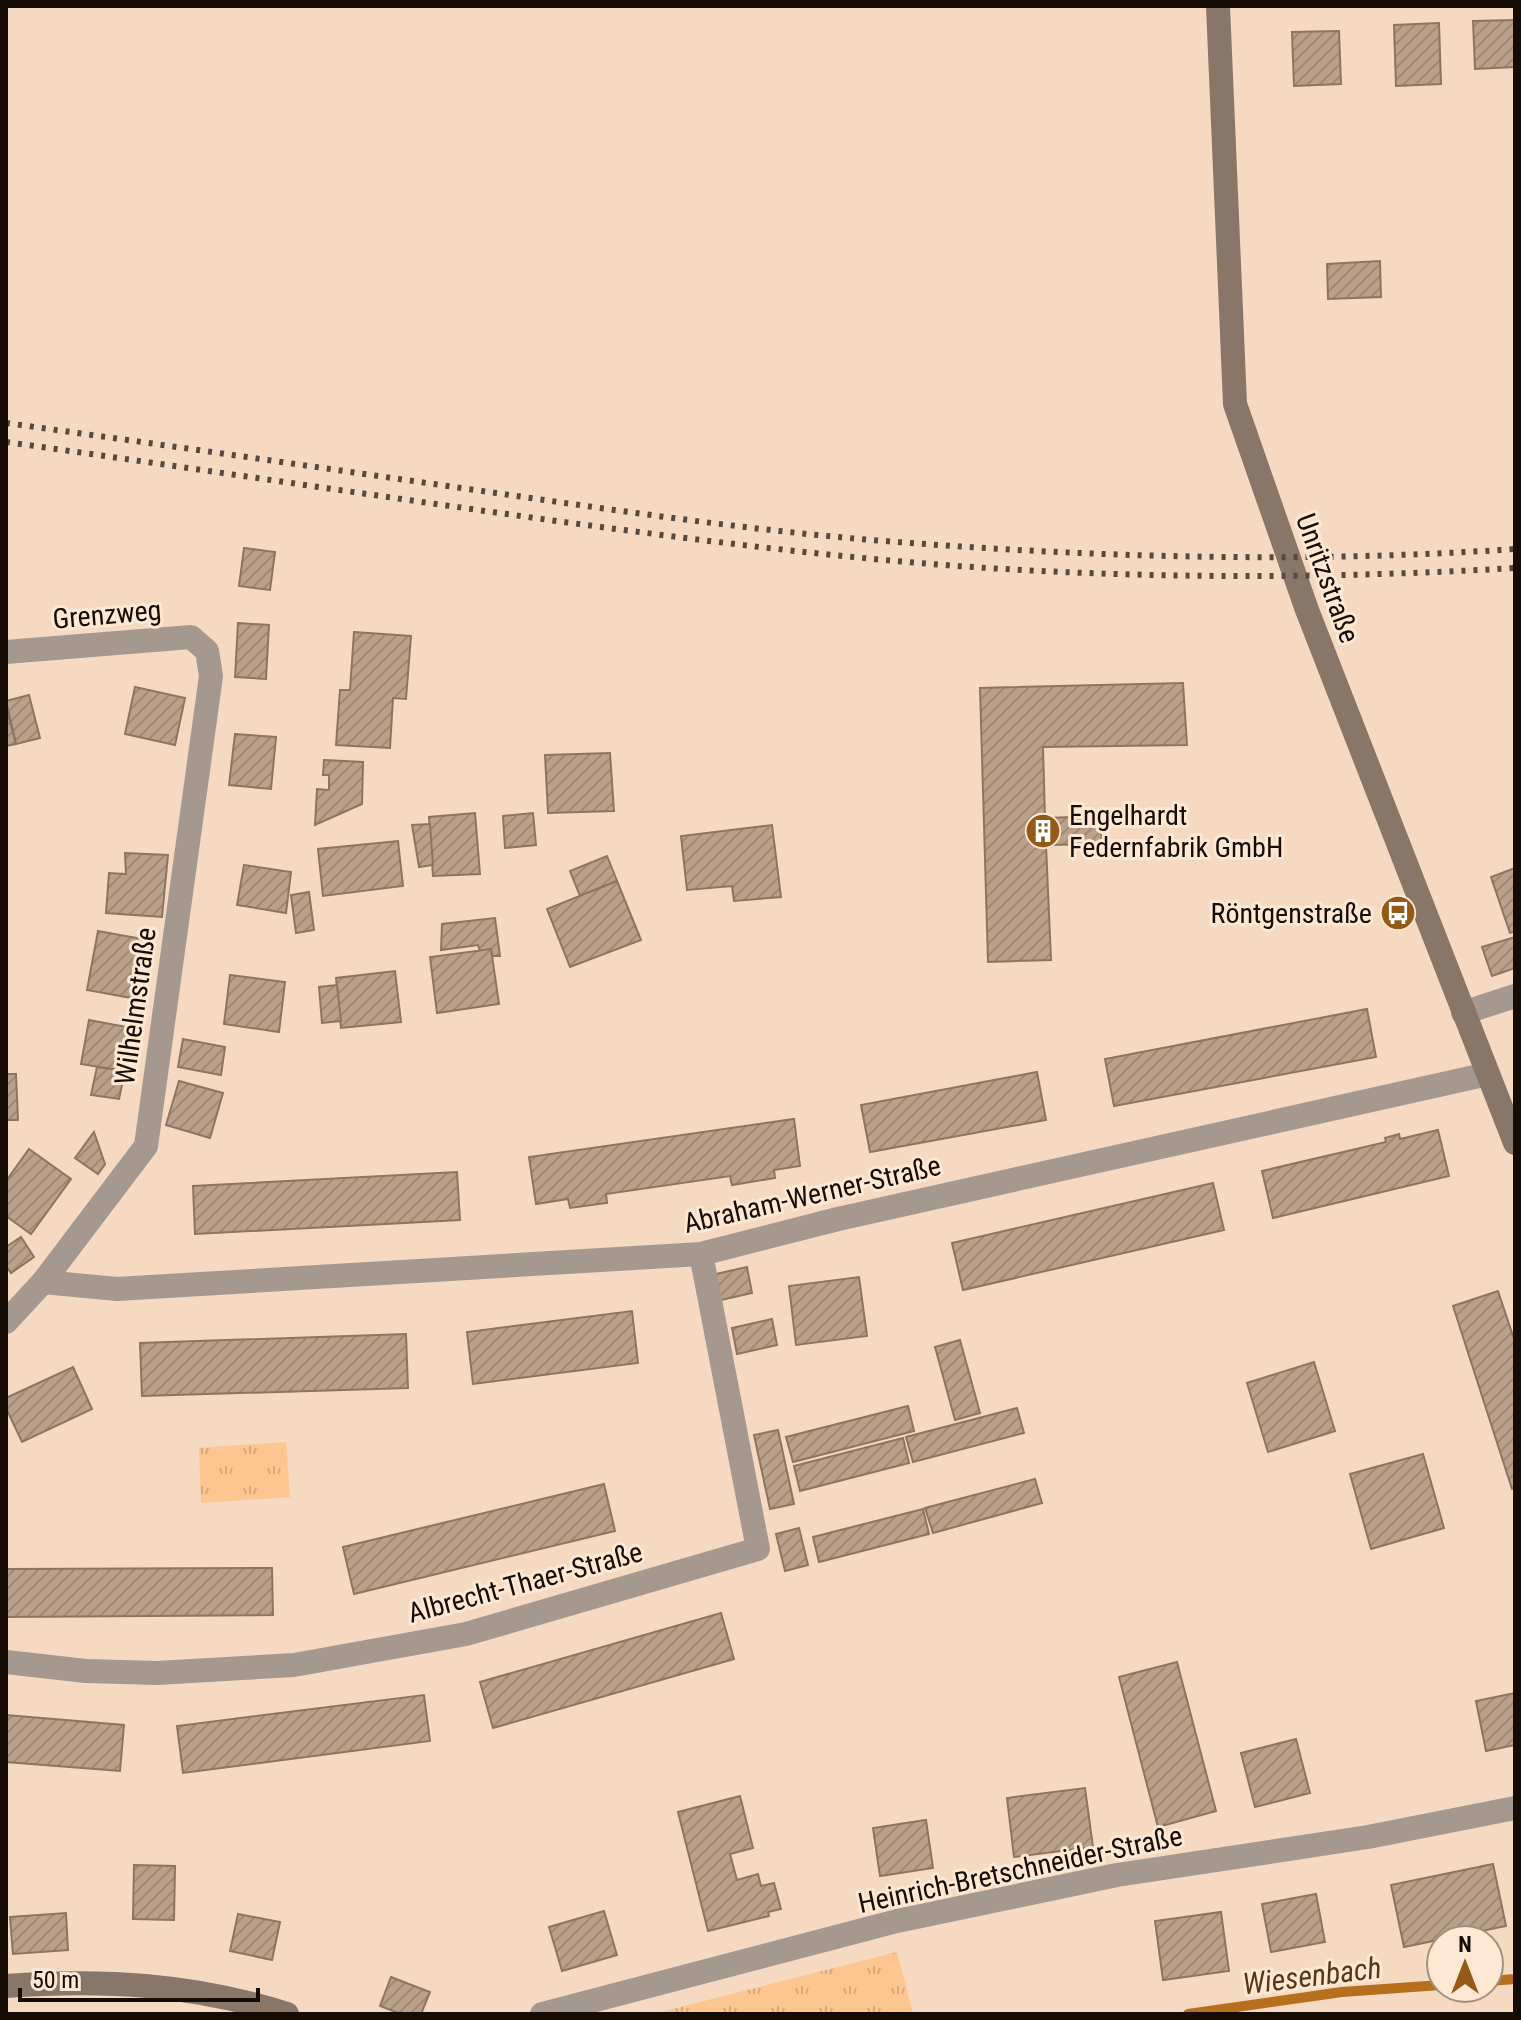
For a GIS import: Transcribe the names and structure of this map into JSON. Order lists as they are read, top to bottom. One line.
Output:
{"streets":{"street":["Unritzstraße","Grenzweg","Wilhelmstraße","Abraham-Werner-Straße","Albrecht-Thaer-Straße","Heinrich-Bretschneider-Straße"]},"crossings":[["Unritzstraße","Abraham-Werner-Straße"],["Grenzweg","Wilhelmstraße"],["Wilhelmstraße","Abraham-Werner-Straße"],["Abraham-Werner-Straße","Albrecht-Thaer-Straße"]],"water":["Wiesenbach"],"places":{"building":["Engelhardt Federnfabrik GmbH"],"bus stop":["Röntgenstraße"]},"scale_bar":"50 m","north":"top"}
